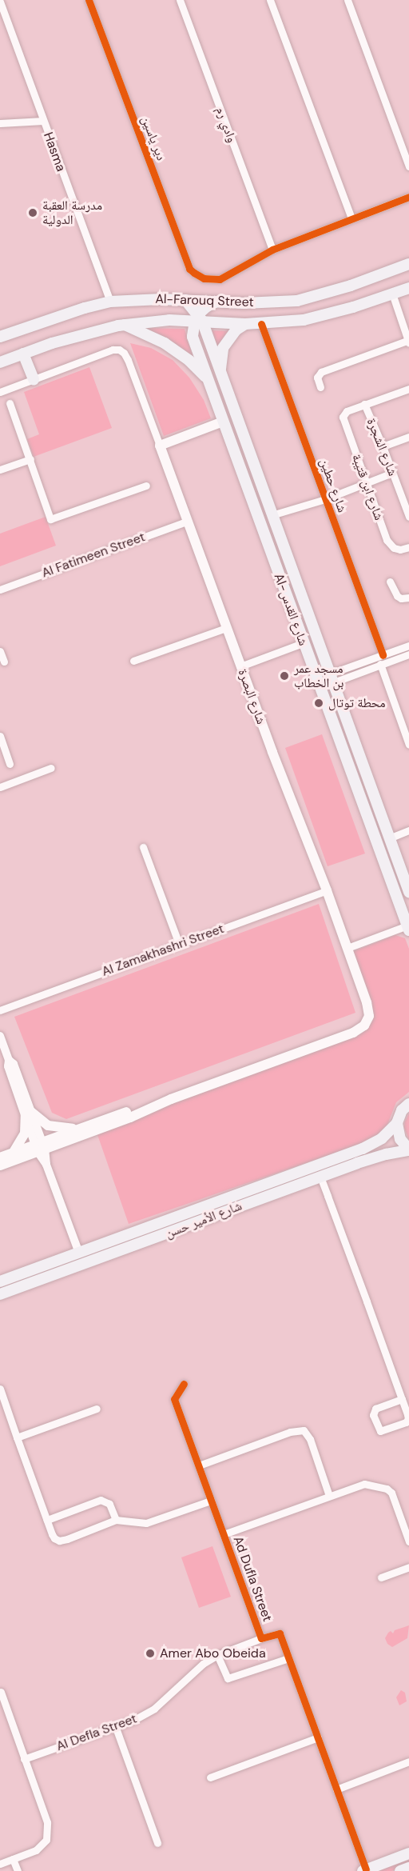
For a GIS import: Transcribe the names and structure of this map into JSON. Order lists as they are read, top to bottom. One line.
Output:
{"streets":{"main road":["Al-Farouq Street","Al-شارع القدس","شارع البصرة","شارع الأمير حسن"],"street":["وادي رم","دير ياسين","Hasma","شارع الشجرة","شارع حطين","شارع ابن قتيبة","Al Fatimeen Street","Al Zamakhashri Street","Ad Dufla Street","Al Defla Street"]},"crossings":[["وادي رم","دير ياسين"],["Hasma","Al-Farouq Street"],["Al-Farouq Street","شارع حطين"],["Al-Farouq Street","Al-شارع القدس"],["شارع الشجرة","شارع ابن قتيبة"],["Al Fatimeen Street","شارع البصرة"],["شارع البصرة","Al Zamakhashri Street"],["Ad Dufla Street","Al Defla Street"]],"places":["مدرسة العقبة الدولية","مسجد عمر بن الخطاب","محطة توتال","Amer Abo Obeida"]}
